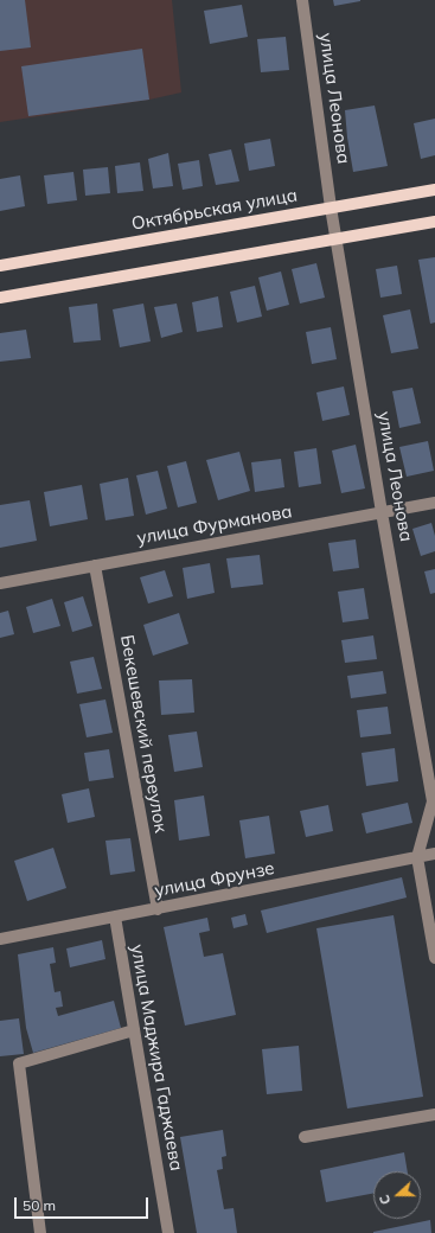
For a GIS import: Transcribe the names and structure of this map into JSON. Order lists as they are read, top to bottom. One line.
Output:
{"streets":{"main road":["Октябрьская улица"],"street":["улица Леонова","улица Фурманова","Бекешевский переулок","улица Фрунзе","улица Маджира Гаджаева"]},"crossings":[["улица Леонова","Октябрьская улица"],["улица Леонова","улица Фурманова"],["улица Леонова","улица Фрунзе"],["улица Фурманова","Бекешевский переулок"],["Бекешевский переулок","улица Фрунзе"],["улица Фрунзе","улица Маджира Гаджаева"]],"scale_bar":"50 m","north":"left"}
